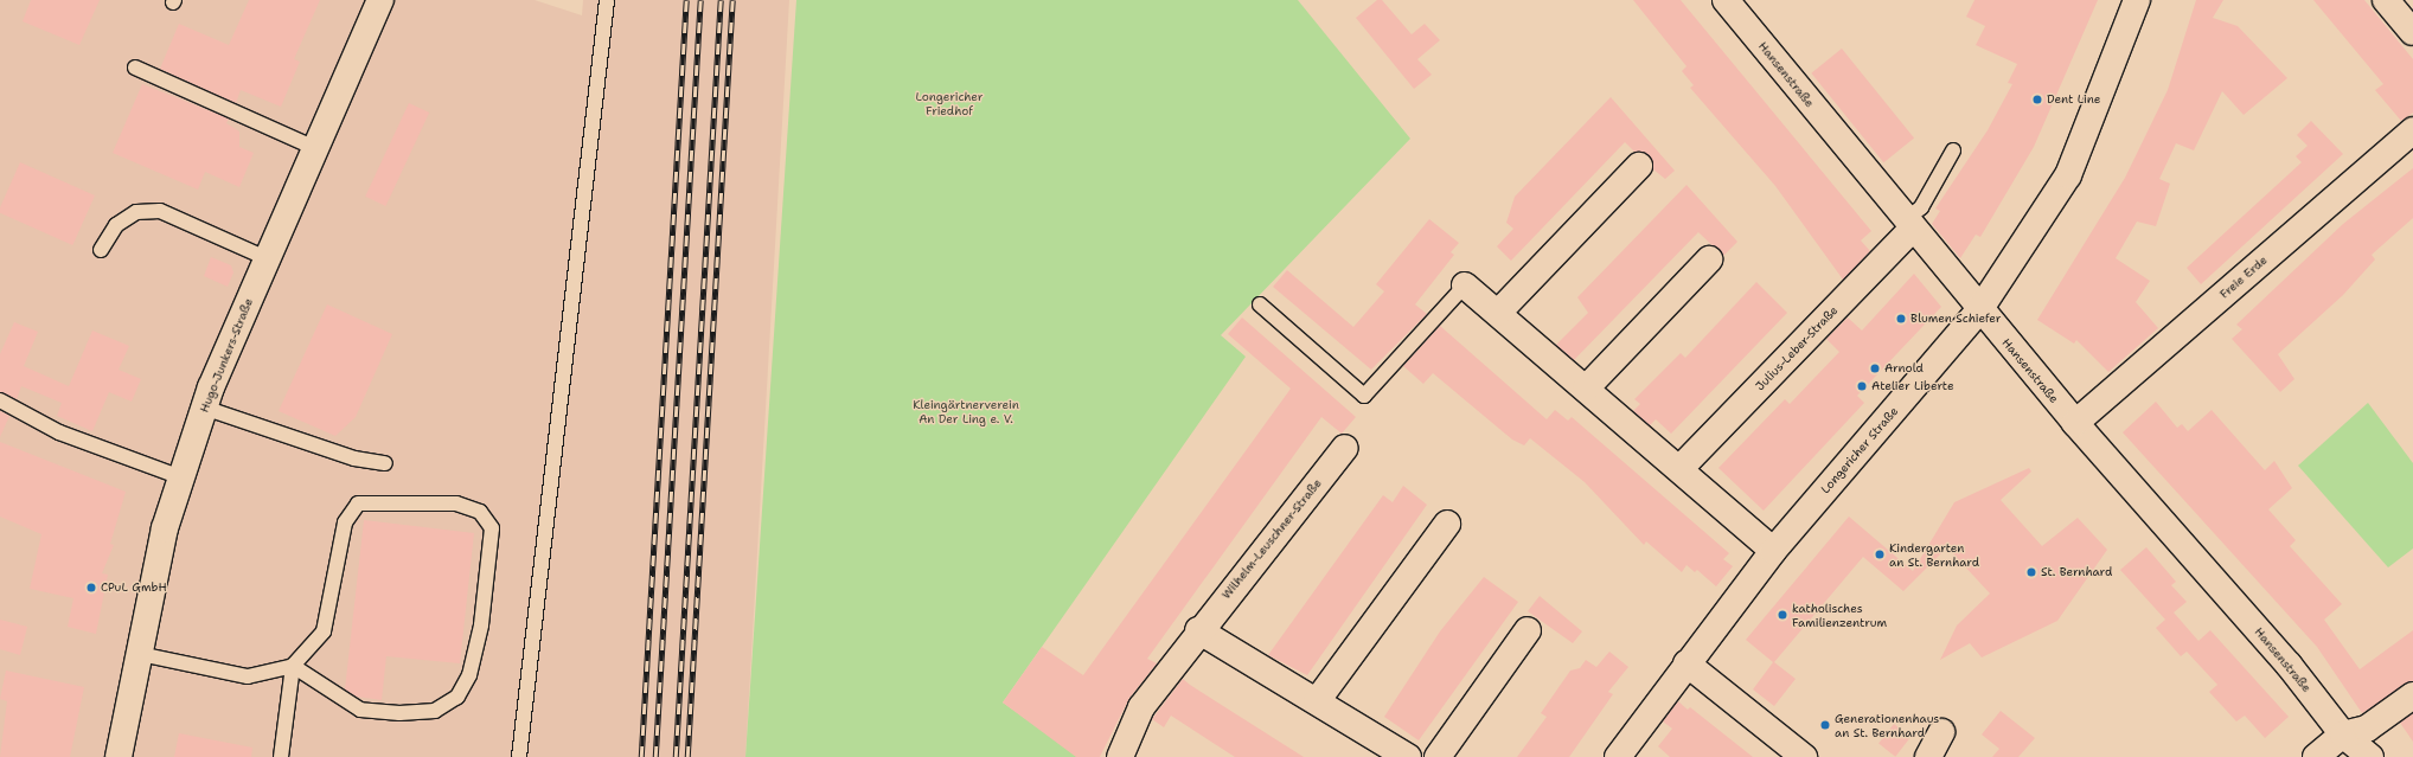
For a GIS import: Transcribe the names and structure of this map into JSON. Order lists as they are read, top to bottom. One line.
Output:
{"streets":{"street":["Hansenstraße","Freie Erde","Julius-Leber-Straße","Hugo-Junkers-Straße","Longericher Straße","Wilhelm-Leuschner-Straße"]},"crossings":[["Hansenstraße","Freie Erde"],["Hansenstraße","Julius-Leber-Straße"],["Hansenstraße","Longericher Straße"]],"parks":["Longericher Friedhof","Kleingärtnerverein An Der Ling e. V."],"places":["Dent Line","Blumen Schiefer","Arnold","Atelier Liberte","Kindergarten an St. Bernhard","St. Bernhard","CPuL GmbH","katholisches Familienzentrum","Generationenhaus an St. Bernhard"]}
